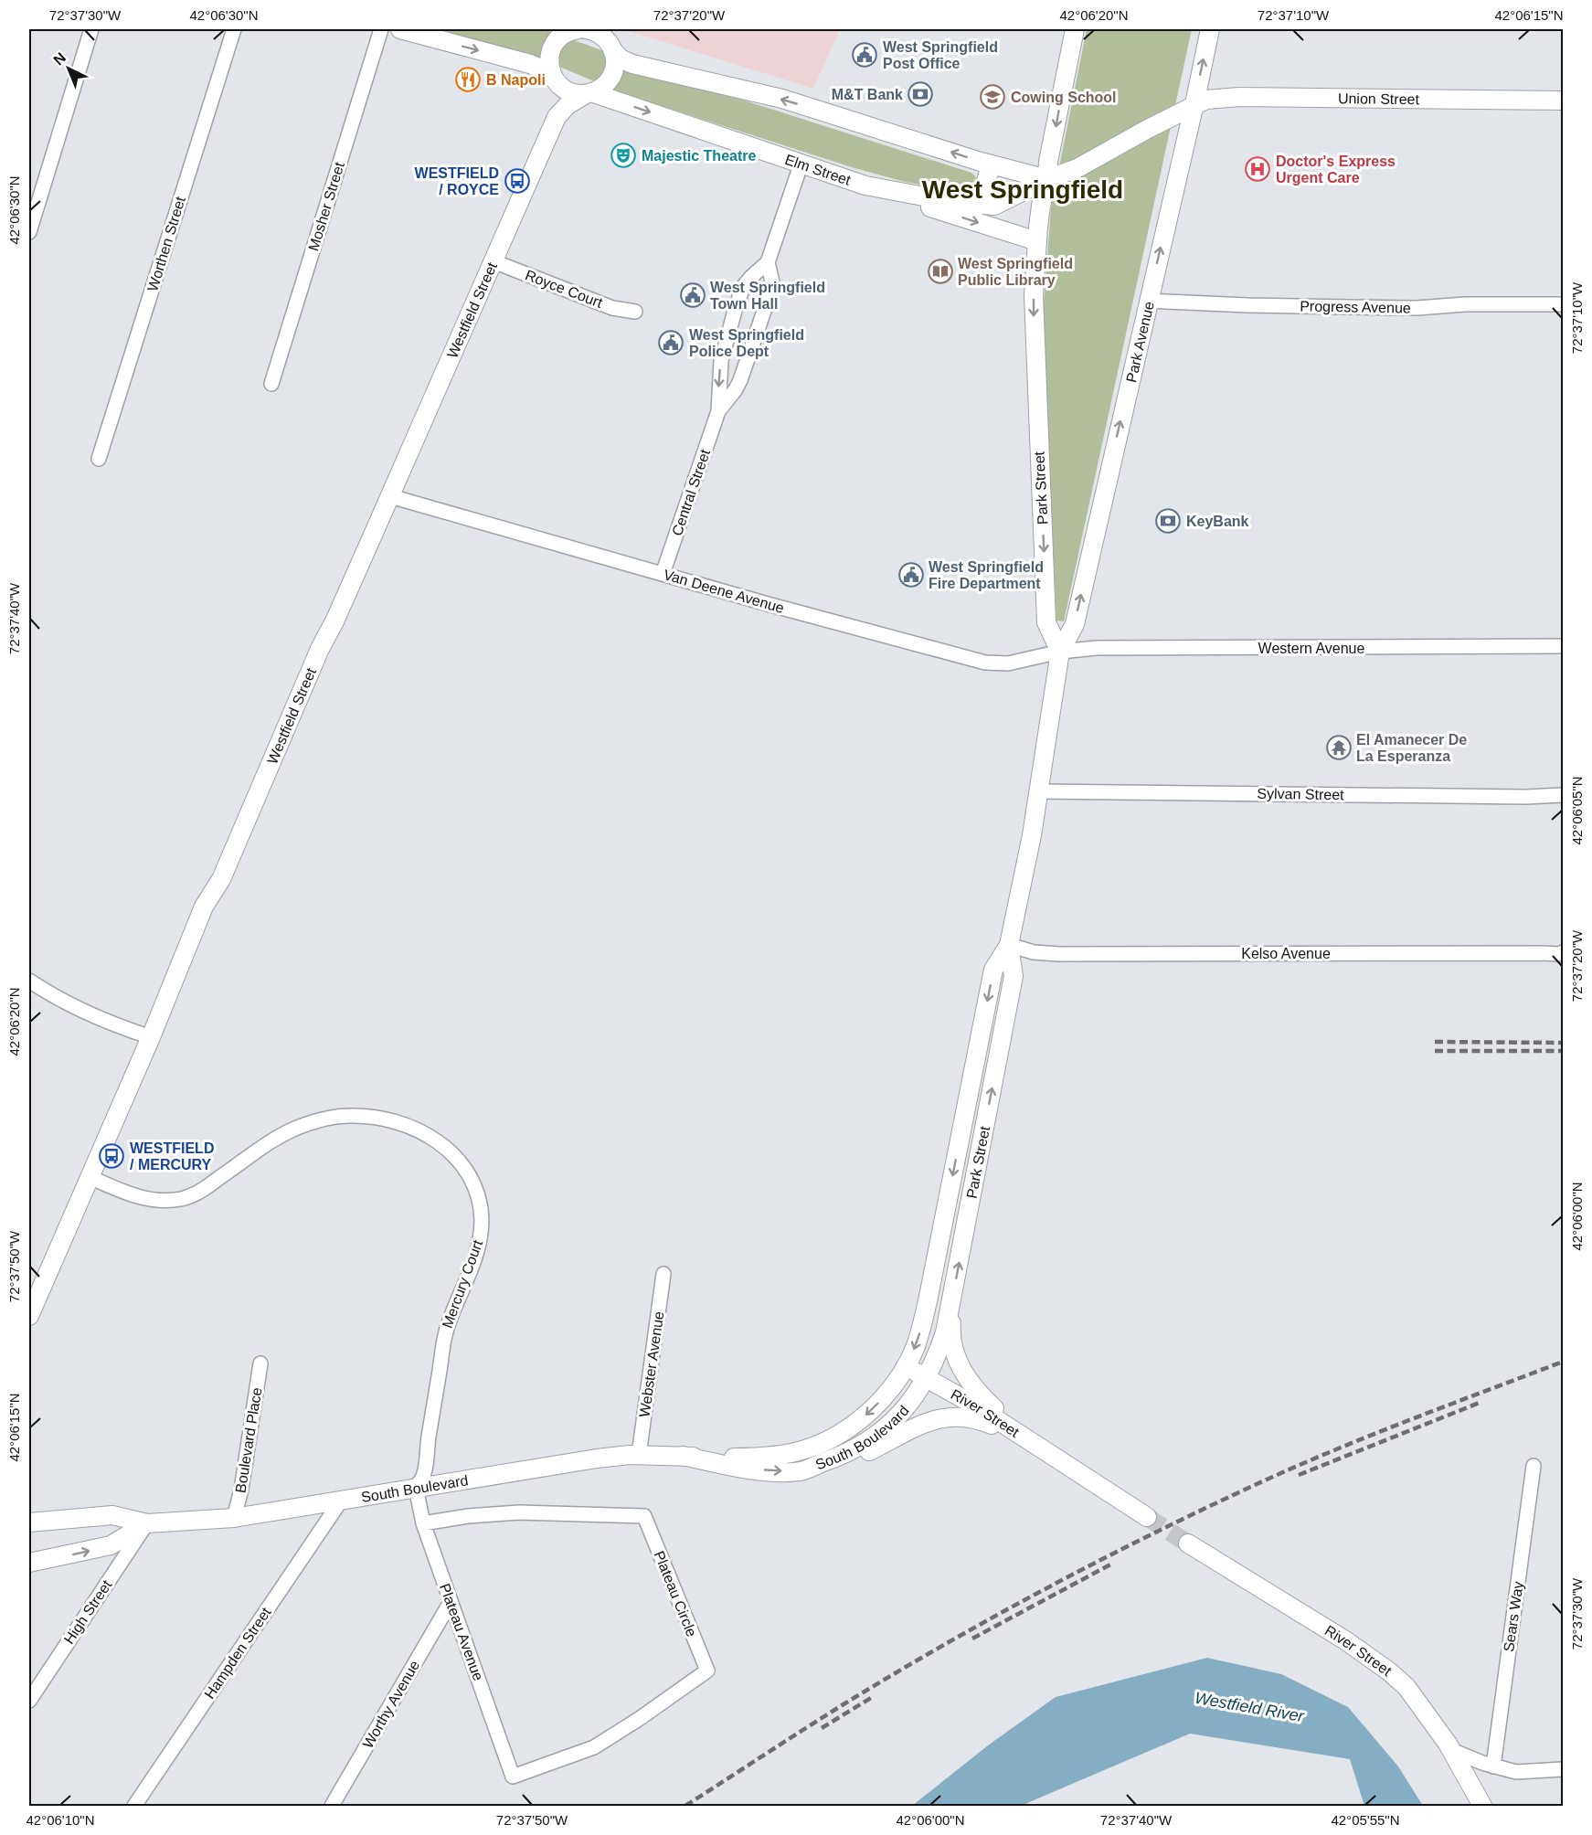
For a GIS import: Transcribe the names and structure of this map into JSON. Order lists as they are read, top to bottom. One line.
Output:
{"streets":{"main road":["Union Street","Elm Street","Westfield Street","Park Avenue","Park Street","River Street","South Boulevard"],"street":["Mosher Street","Worthen Street","Royce Court","Progress Avenue","Central Street","Van Deene Avenue","Western Avenue","Sylvan Street","Kelso Avenue","Mercury Court","Webster Avenue","Boulevard Place","Plateau Circle","High Street","Sears Way","Plateau Avenue","Hampden Street","Worthy Avenue"]},"crossings":[["Union Street","Elm Street"],["Union Street","Park Avenue"],["Elm Street","Westfield Street"],["Elm Street","Park Avenue"],["Elm Street","Park Street"],["Elm Street","Central Street"],["Royce Court","Westfield Street"],["Progress Avenue","Park Avenue"],["Westfield Street","Van Deene Avenue"],["Westfield Street","Mercury Court"],["Park Avenue","Park Street"],["Park Avenue","Van Deene Avenue"],["Park Avenue","Western Avenue"],["Park Street","Van Deene Avenue"],["Park Street","Western Avenue"],["Park Street","Sylvan Street"],["Park Street","Kelso Avenue"],["Park Street","River Street"],["Park Street","South Boulevard"],["Central Street","Van Deene Avenue"],["Van Deene Avenue","Western Avenue"],["Mercury Court","South Boulevard"],["Mercury Court","Plateau Avenue"],["Webster Avenue","South Boulevard"],["River Street","South Boulevard"],["South Boulevard","Boulevard Place"],["South Boulevard","High Street"],["South Boulevard","Plateau Avenue"],["South Boulevard","Hampden Street"],["Plateau Circle","Plateau Avenue"],["Plateau Avenue","Worthy Avenue"]],"one_way":["Park Avenue"],"districts":["West Springfield"],"water":["Westfield River"],"places":{"public building":["West Springfield Post Office","West Springfield Town Hall","West Springfield Police Dept","West Springfield Fire Department"],"restaurant":["B Napoli"],"bank":["M&T Bank","KeyBank"],"school or university":["Cowing School"],"theatre":["Majestic Theatre"],"hospital":["Doctor's Express Urgent Care"],"bus stop":["WESTFIELD / ROYCE","WESTFIELD / MERCURY"],"library":["West Springfield Public Library"],"temple":["El Amanecer De La Esperanza"]},"north":"top left","coordinates":["72°37'30\"W","42°06'30\"N","72°37'20\"W","42°06'20\"N","72°37'10\"W","42°06'15\"N","72°37'40\"W","42°06'05\"N","42°06'00\"N","72°37'50\"W","42°06'10\"N","42°05'55\"N"]}
